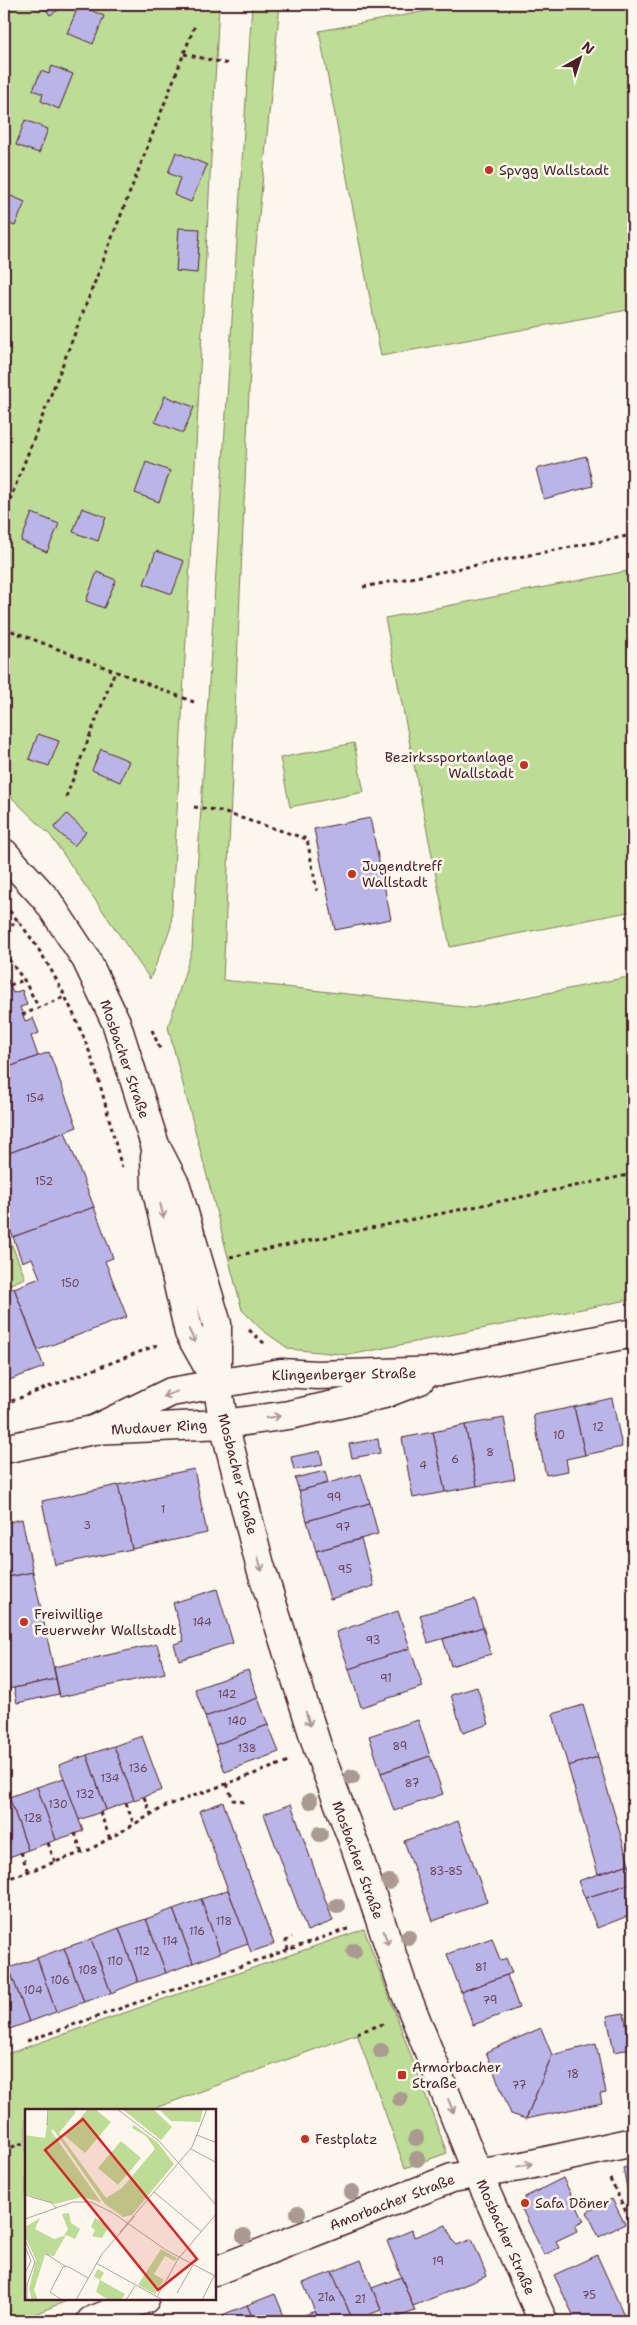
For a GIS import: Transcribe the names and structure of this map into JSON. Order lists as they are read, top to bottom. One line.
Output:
{"streets":{"street":["Mosbacher Straße","Klingenberger Straße","Mudauer Ring","Amorbacher Straße"]},"crossings":[["Mosbacher Straße","Klingenberger Straße"],["Mosbacher Straße","Mudauer Ring"],["Mosbacher Straße","Amorbacher Straße"],["Klingenberger Straße","Mudauer Ring"]],"one_way":["Mosbacher Straße"],"places":{"other":["Spvgg Wallstadt","Bezirkssportanlage Wallstadt","Jugendtreff Wallstadt","Freiwillige Feuerwehr Wallstadt","Festplatz","Safa Döner"],"transit":["Armorbacher Straße"]},"house_numbers":["154","152","150","12","10","8","6","4","99","1","3","97","95","144","93","91","142","140","89","138","136","134","87","132","130","128","83-85","118","116","114","112","110","81","108","106","104","79","18","77","19","75","21a","21"],"north":"top right"}
